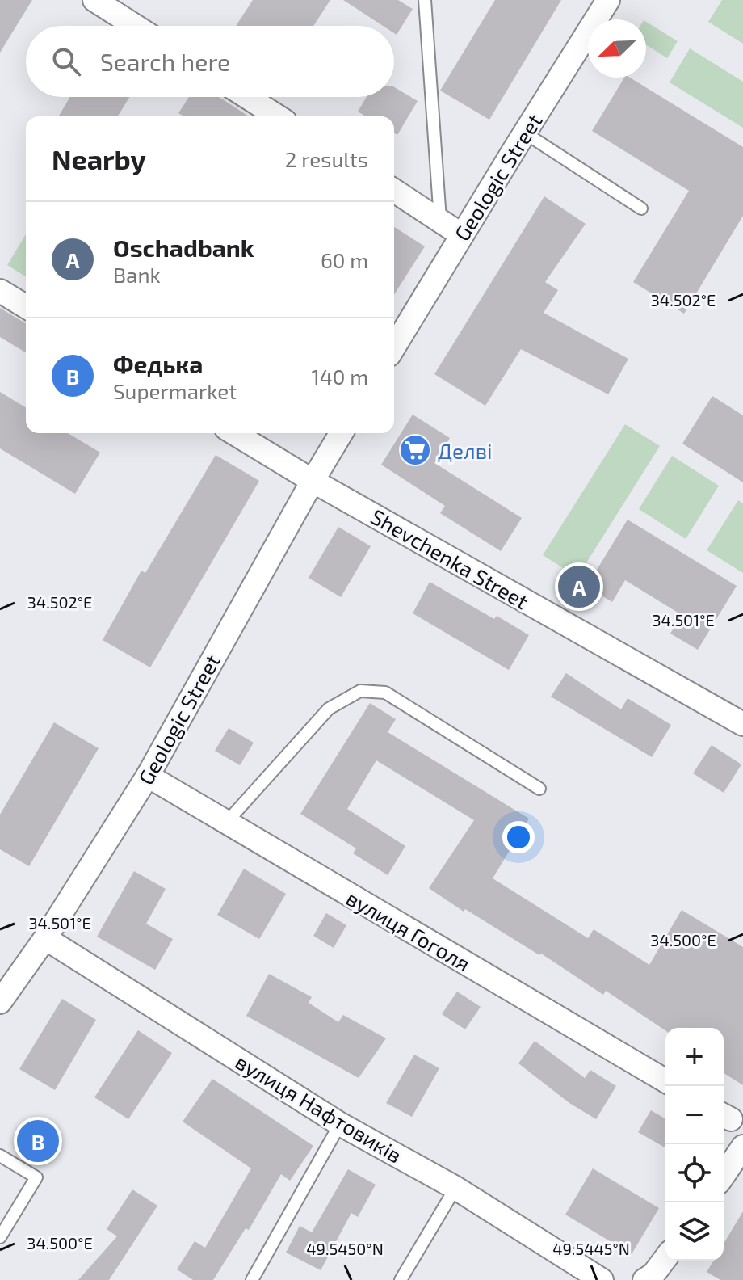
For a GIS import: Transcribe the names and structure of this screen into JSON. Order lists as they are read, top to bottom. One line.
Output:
{"streets":{"street":["Geologic Street","Shevchenka Street","вулиця Гоголя","вулиця Нафтовиків"]},"crossings":[["Geologic Street","Shevchenka Street"],["Geologic Street","вулиця Гоголя"],["Geologic Street","вулиця Нафтовиків"]],"places":{"supermarket":["Делві"]},"north":"bottom left","page":{"search":"Search here","heading":["Nearby","2 results"],"list":[{"mark":"A","name":"Oschadbank","note":"Bank","value":"60 m"},{"mark":"B","name":"Федька","note":"Supermarket","value":"140 m"}],"pins":["A","B"],"map_buttons":["+","−"]},"coordinates":["34.502°E","34.501°E","34.500°E","49.5450°N","49.5445°N"]}
